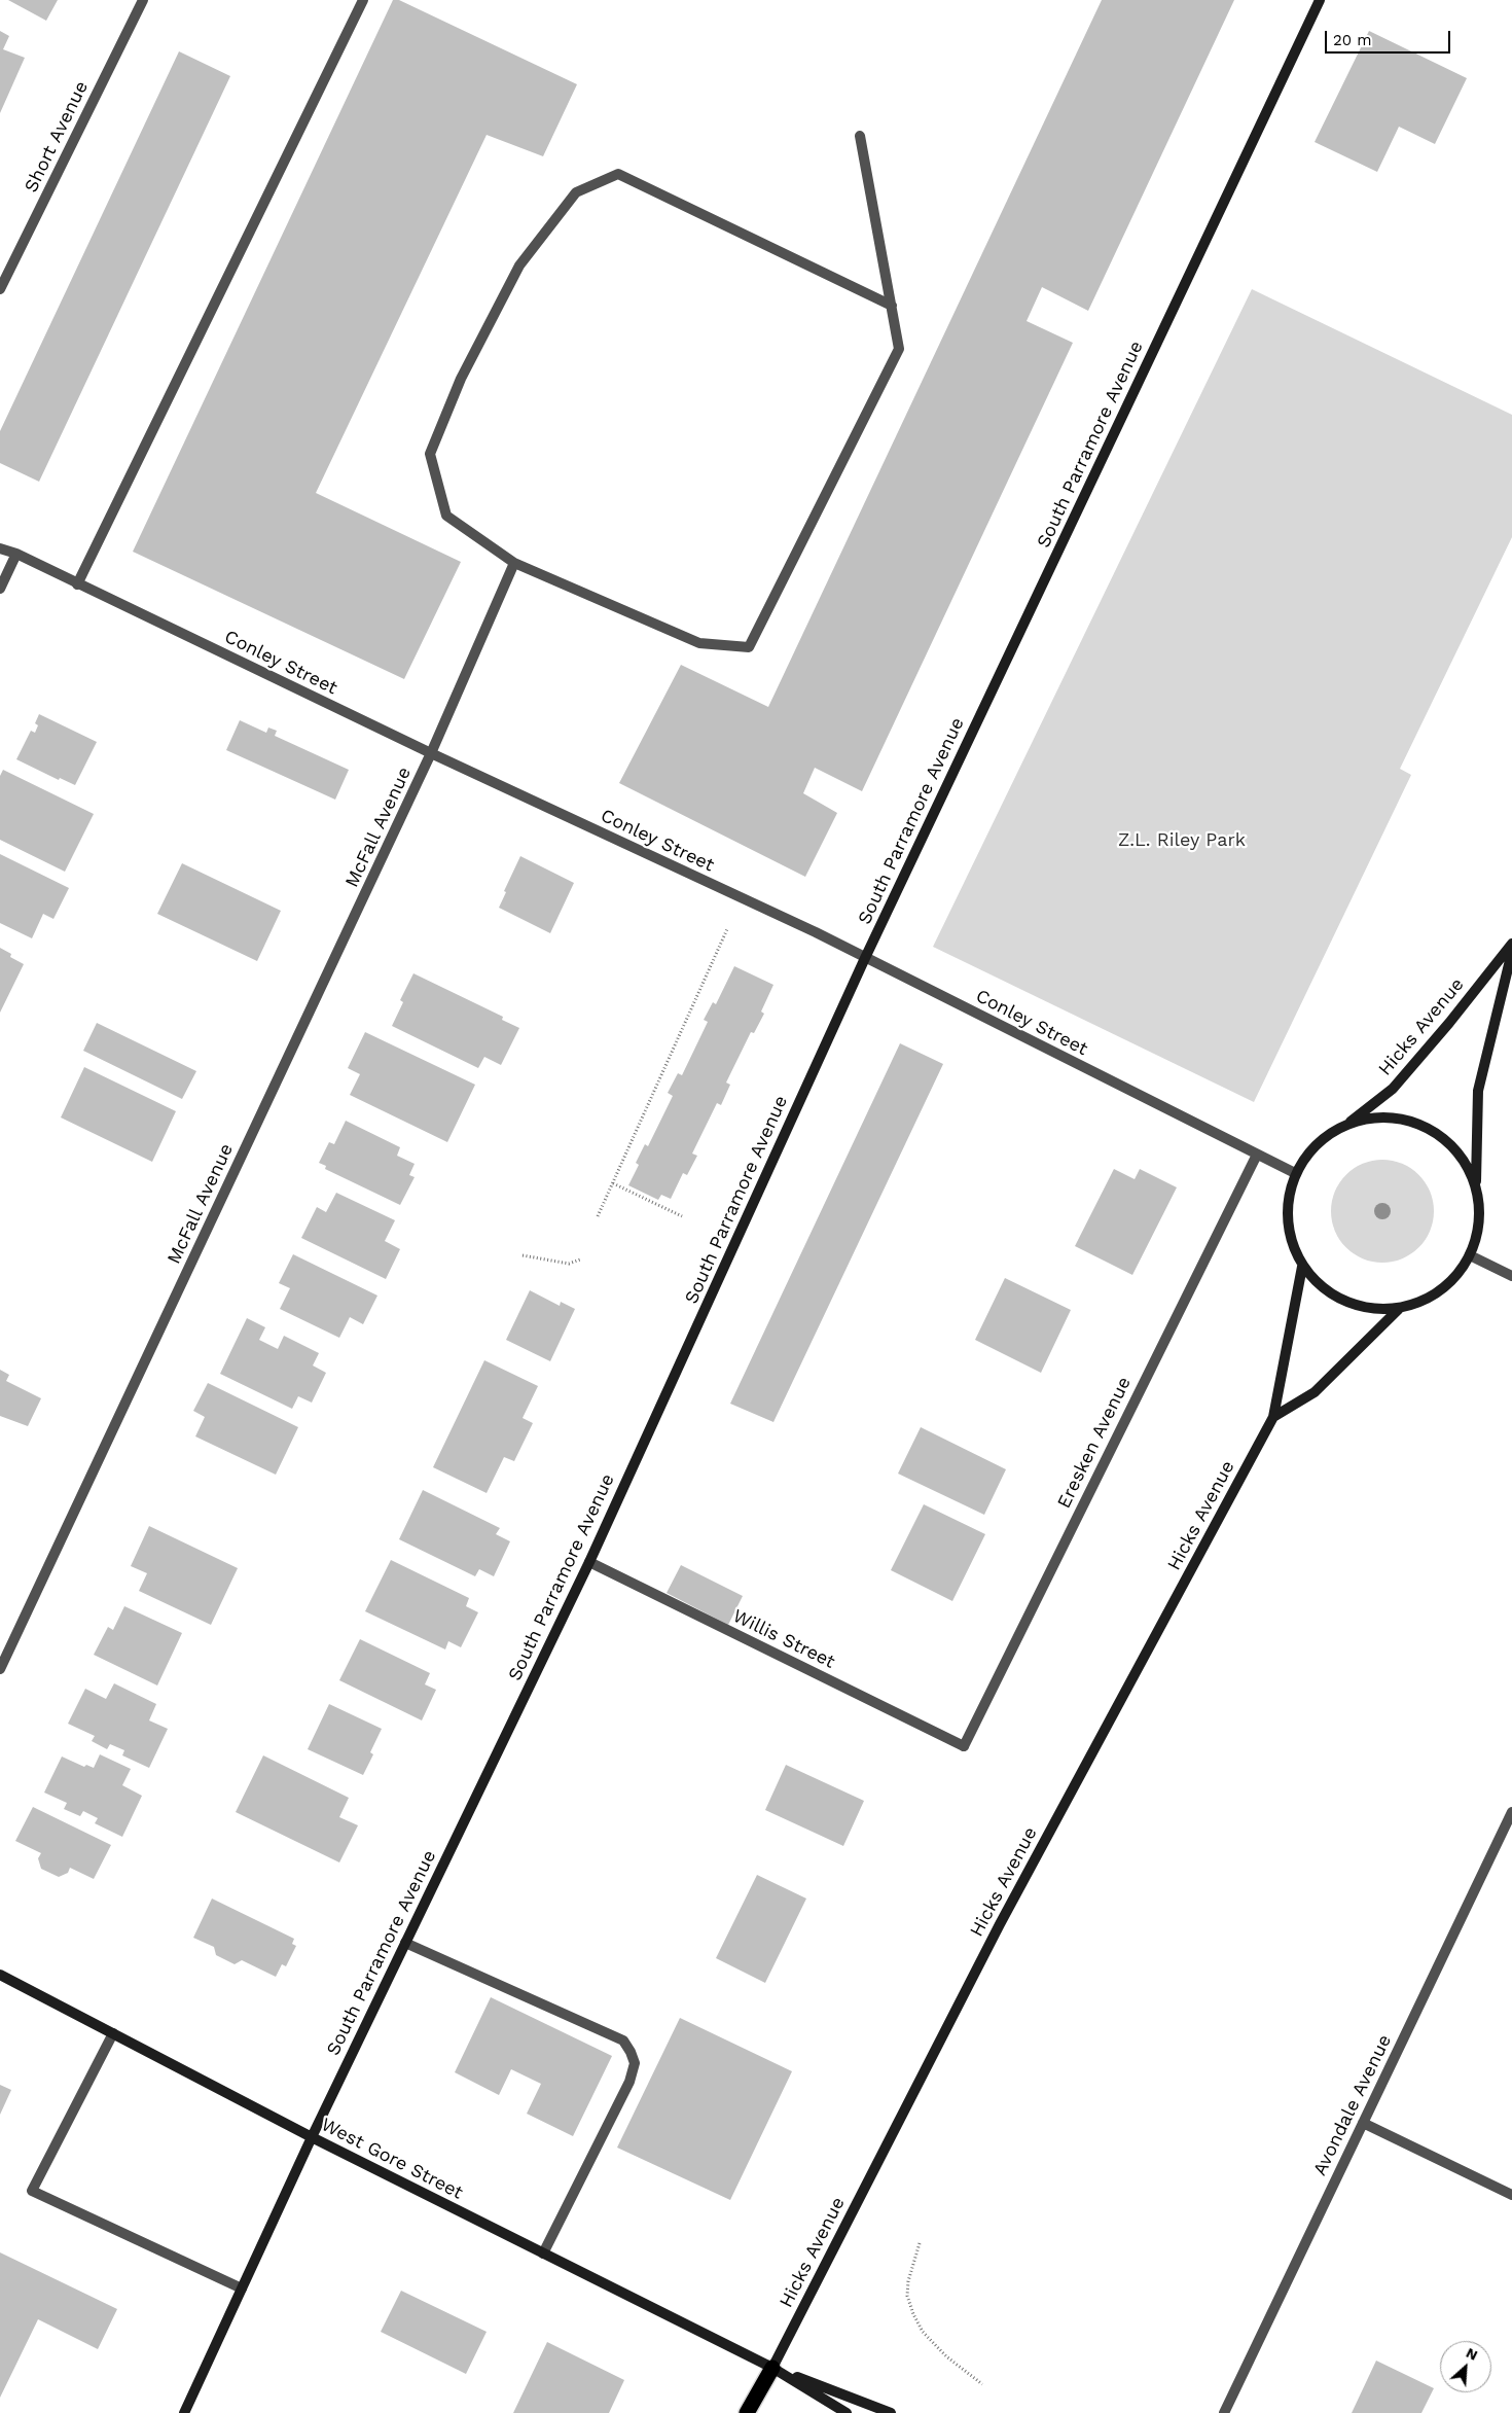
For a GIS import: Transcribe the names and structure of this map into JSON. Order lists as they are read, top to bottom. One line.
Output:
{"streets":{"street":["Short Avenue","South Parramore Avenue","Conley Street","McFall Avenue","Hicks Avenue","Eresken Avenue","Willis Street","Avondale Avenue","West Gore Street"]},"crossings":[["South Parramore Avenue","Conley Street"],["South Parramore Avenue","Willis Street"],["South Parramore Avenue","West Gore Street"],["Conley Street","McFall Avenue"],["Conley Street","Eresken Avenue"],["Hicks Avenue","West Gore Street"],["Eresken Avenue","Willis Street"]],"parks":["Z.L. Riley Park"],"scale_bar":"20 m","north":"top right"}
